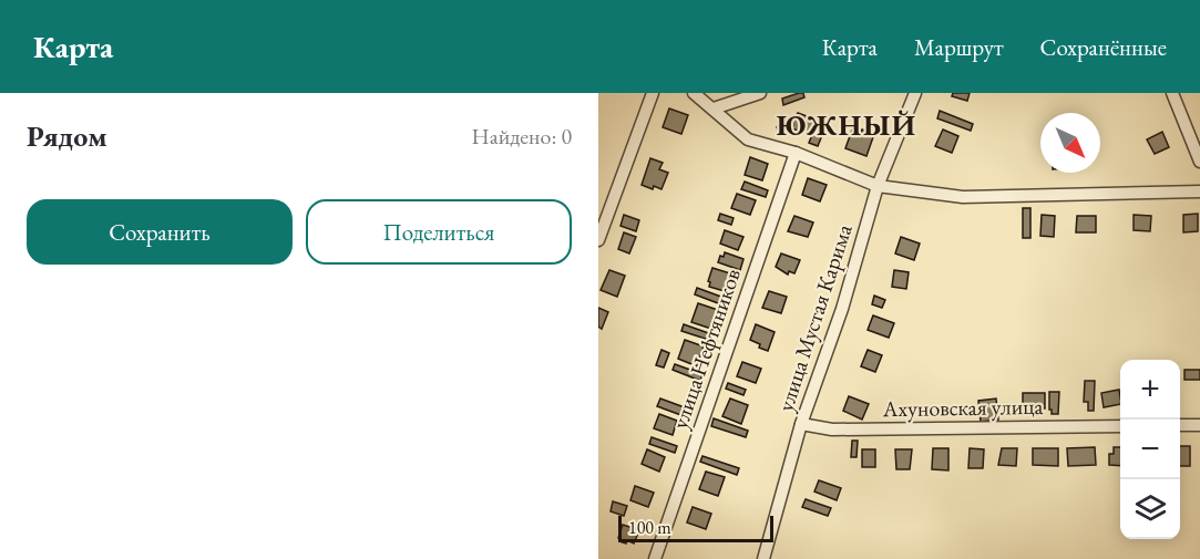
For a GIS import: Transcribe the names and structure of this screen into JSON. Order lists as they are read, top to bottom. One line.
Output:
{"streets":{"street":["улица Мустая Карима","улица Нефтяников","Ахуновская улица"]},"crossings":[["улица Мустая Карима","Ахуновская улица"]],"districts":["ЮЖНЫЙ"],"scale_bar":"100 m","north":"bottom right","page":{"header":"Карта","nav":["Карта","Маршрут","Сохранённые"],"heading":["Рядом","Найдено: 0"],"buttons":["Сохранить","Поделиться"],"map_buttons":["+","−"],"scale":"100 m"}}
